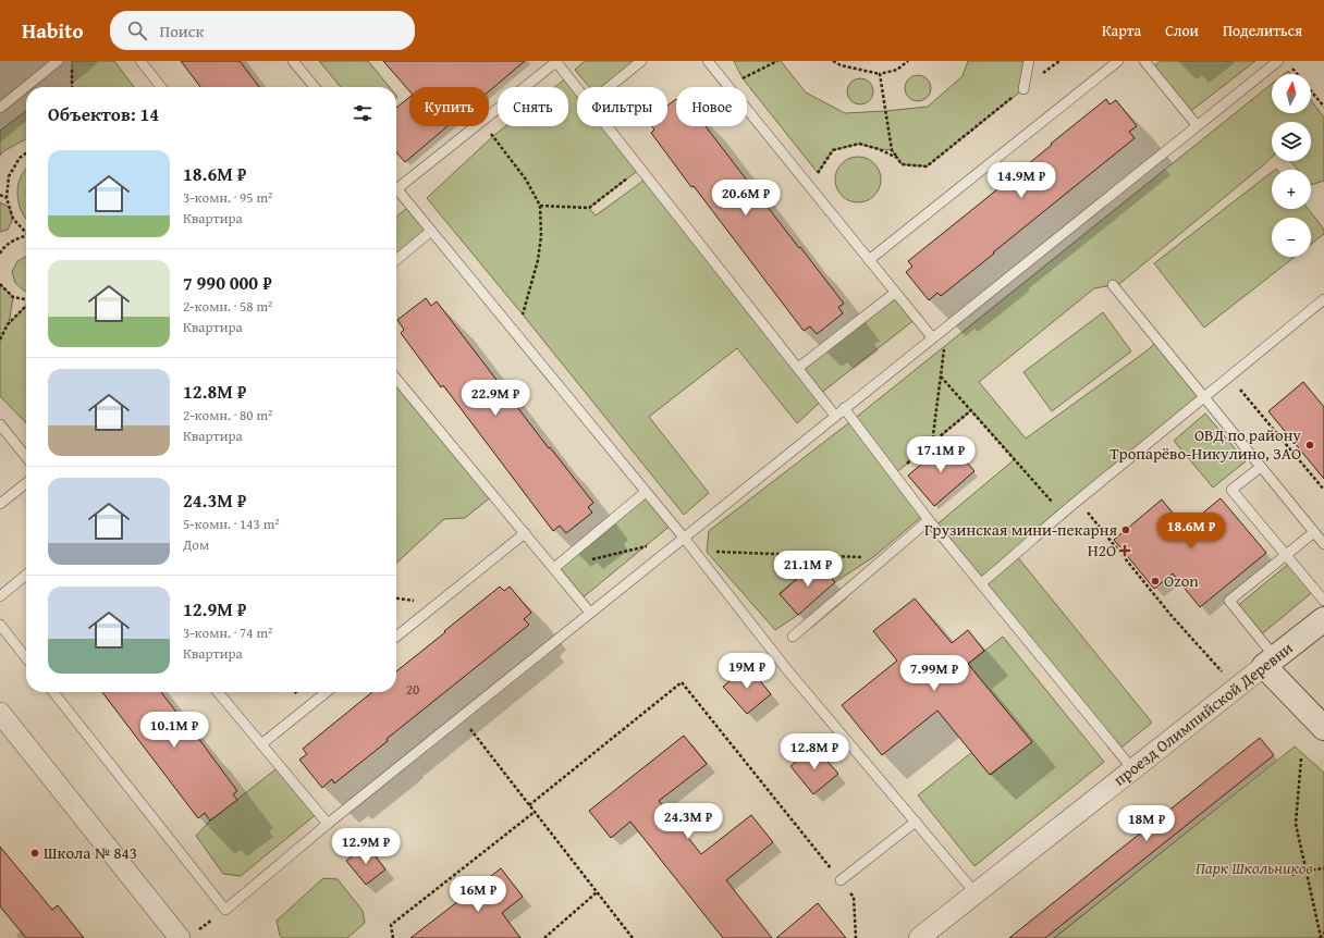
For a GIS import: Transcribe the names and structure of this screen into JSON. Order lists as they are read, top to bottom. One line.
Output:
{"streets":{"street":["проезд Олимпийской Деревни"]},"parks":["Парк Школьников"],"places":{"other":["ОВД по району Тропарёво-Никулино, ЗАО","Грузинская мини-пекарня","Ozon","Школа № 843"],"health":["H2O"]},"house_numbers":["20"],"north":"top","page":{"header":"Habito","search":"Поиск","nav":["Карта","Слои","Поделиться"],"map_buttons":["+","−"],"chip":["Купить","Снять","Фильтры","Новое"],"heading":"Объектов: 14","list":[{"name":"18.6M ₽","note":"3-комн. · 95 m² · Квартира"},{"name":"7 990 000 ₽","note":"2-комн. · 58 m² · Квартира"},{"name":"12.8M ₽","note":"2-комн. · 80 m² · Квартира"},{"name":"24.3M ₽","note":"5-комн. · 143 m² · Дом"},{"name":"12.9M ₽","note":"3-комн. · 74 m² · Квартира"}],"price":["14.9M ₽","20.6M ₽","22.9M ₽","17.1M ₽","18.6M ₽","21.1M ₽","19M ₽","7.99M ₽","10.1M ₽","12.8M ₽","24.3M ₽","18M ₽","12.9M ₽","16M ₽"]}}
